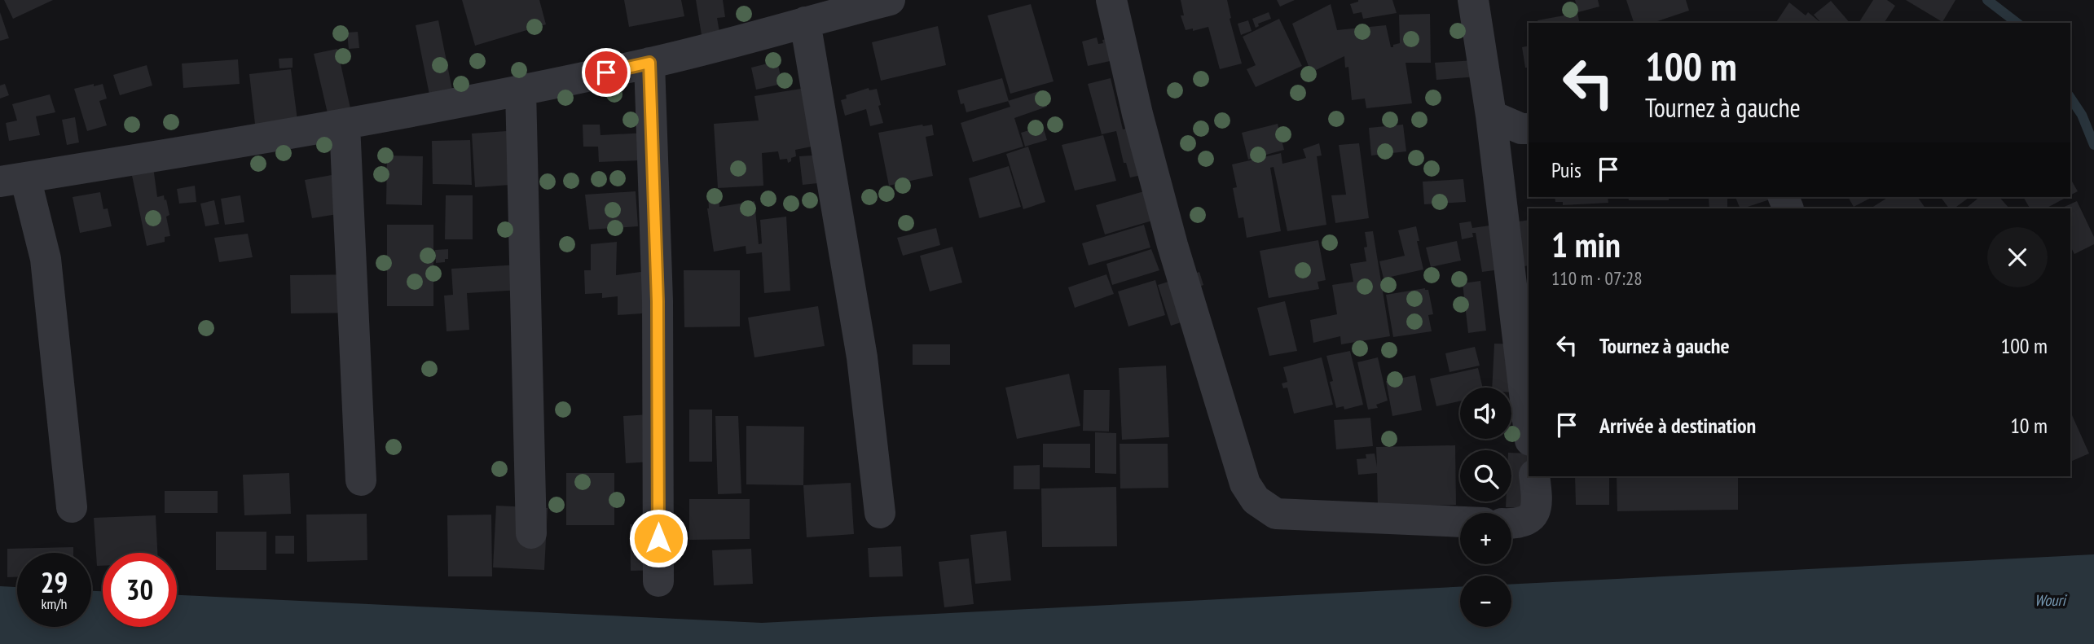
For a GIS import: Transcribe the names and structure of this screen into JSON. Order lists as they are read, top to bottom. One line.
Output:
{"water":["Wouri"],"page":{"turn":["100 m","Tournez à gauche"],"then":"Puis","heading":["1 min","110 m · 07:28"],"list":[{"name":"Tournez à gauche","value":"100 m"},{"name":"Arrivée à destination","value":"10 m"}],"map_buttons":["+","−"],"speed":"29 km/h","limit":"30"}}
